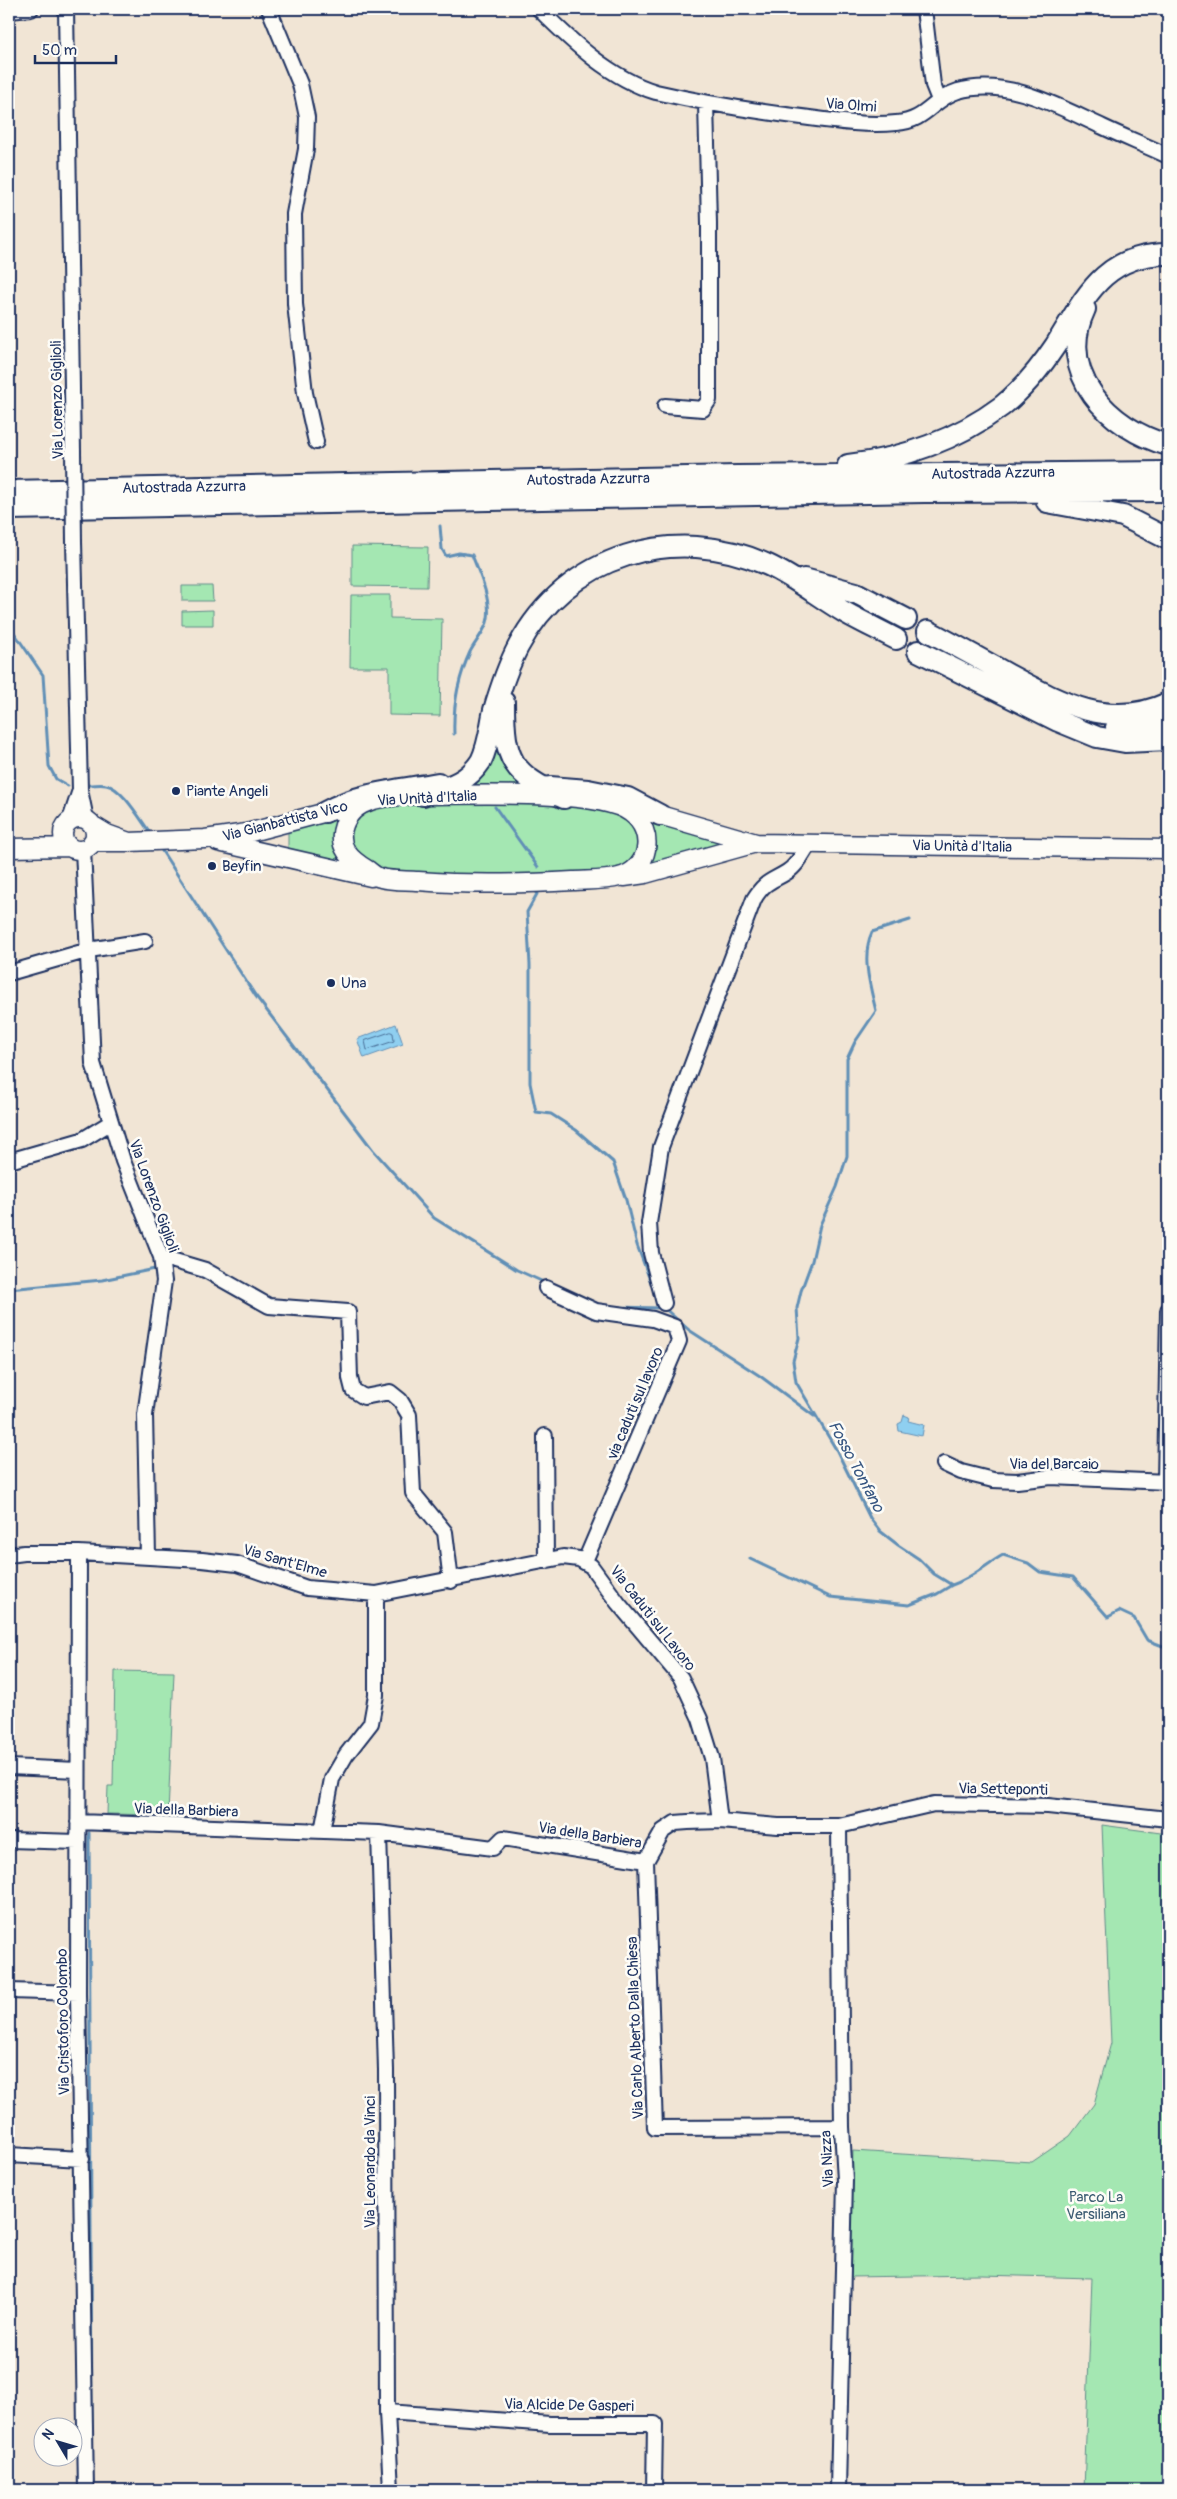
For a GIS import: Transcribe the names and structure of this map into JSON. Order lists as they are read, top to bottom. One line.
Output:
{"streets":{"highway":["Autostrada Azzurra"],"main road":["Via Unità d'Italia","Via Gianbattista Vico"],"street":["Via Olmi","Via Lorenzo Giglioli","via caduti sul lavoro","Via del Barcaio","Via Sant'Elme","Via Caduti sul Lavoro","Via Setteponti","Via della Barbiera","Via Cristoforo Colombo","Via Carlo Alberto Dalla Chiesa","Via Nizza","Via Leonardo da Vinci","Via Alcide De Gasperi"]},"crossings":[["Via Lorenzo Giglioli","Via Gianbattista Vico"],["Via Lorenzo Giglioli","Via Sant'Elme"],["Via Unità d'Italia","Via Gianbattista Vico"],["via caduti sul lavoro","Via Sant'Elme"],["via caduti sul lavoro","Via Caduti sul Lavoro"],["Via Sant'Elme","Via Caduti sul Lavoro"],["Via Sant'Elme","Via Cristoforo Colombo"],["Via Caduti sul Lavoro","Via della Barbiera"],["Via Setteponti","Via della Barbiera"],["Via Setteponti","Via Nizza"],["Via della Barbiera","Via Cristoforo Colombo"],["Via della Barbiera","Via Carlo Alberto Dalla Chiesa"],["Via della Barbiera","Via Nizza"],["Via della Barbiera","Via Leonardo da Vinci"],["Via Carlo Alberto Dalla Chiesa","Via Nizza"],["Via Leonardo da Vinci","Via Alcide De Gasperi"]],"water":["Fosso Tonfano"],"parks":["Parco La Versiliana"],"places":["Piante Angeli","Beyfin","Una"],"scale_bar":"50 m","north":"top left"}
